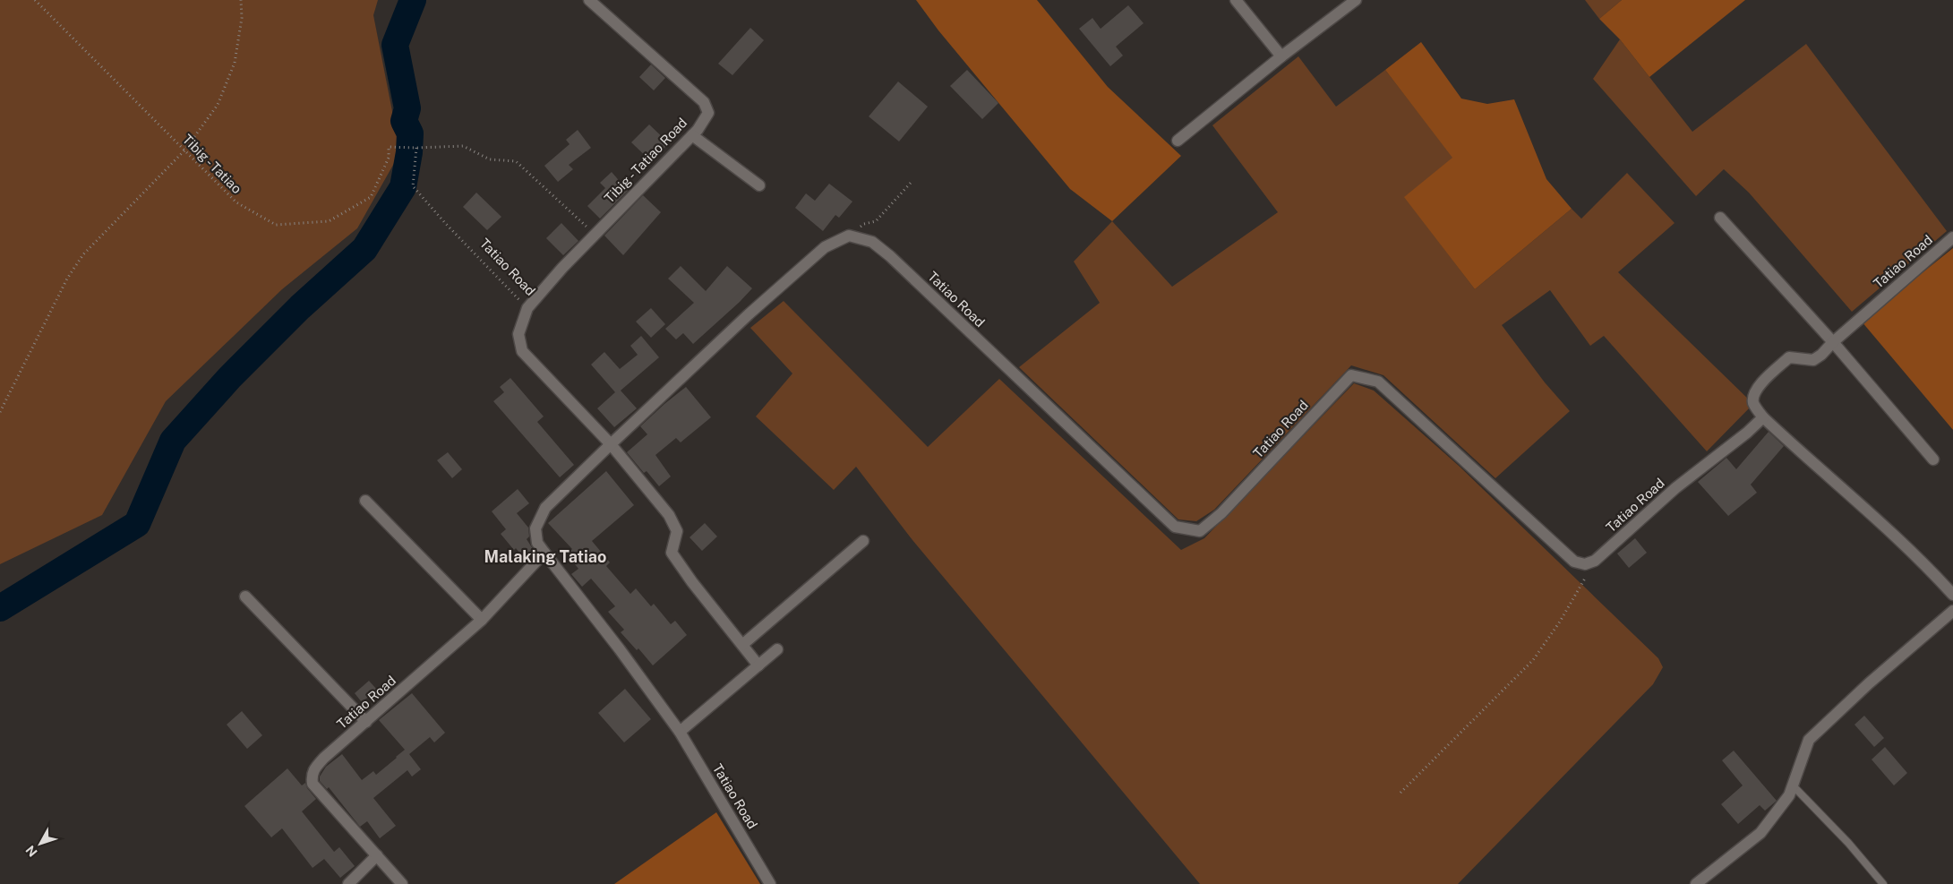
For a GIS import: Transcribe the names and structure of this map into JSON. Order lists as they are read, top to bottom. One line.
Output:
{"streets":{"street":["Tibig - Tatiao Road","Tatiao Road"],"path":["Tibig - Tatiao"]},"crossings":[["Tibig - Tatiao Road","Tibig - Tatiao"],["Tibig - Tatiao Road","Tatiao Road"],["Tibig - Tatiao","Tatiao Road"]],"districts":["Malaking Tatiao"],"north":"bottom left"}
